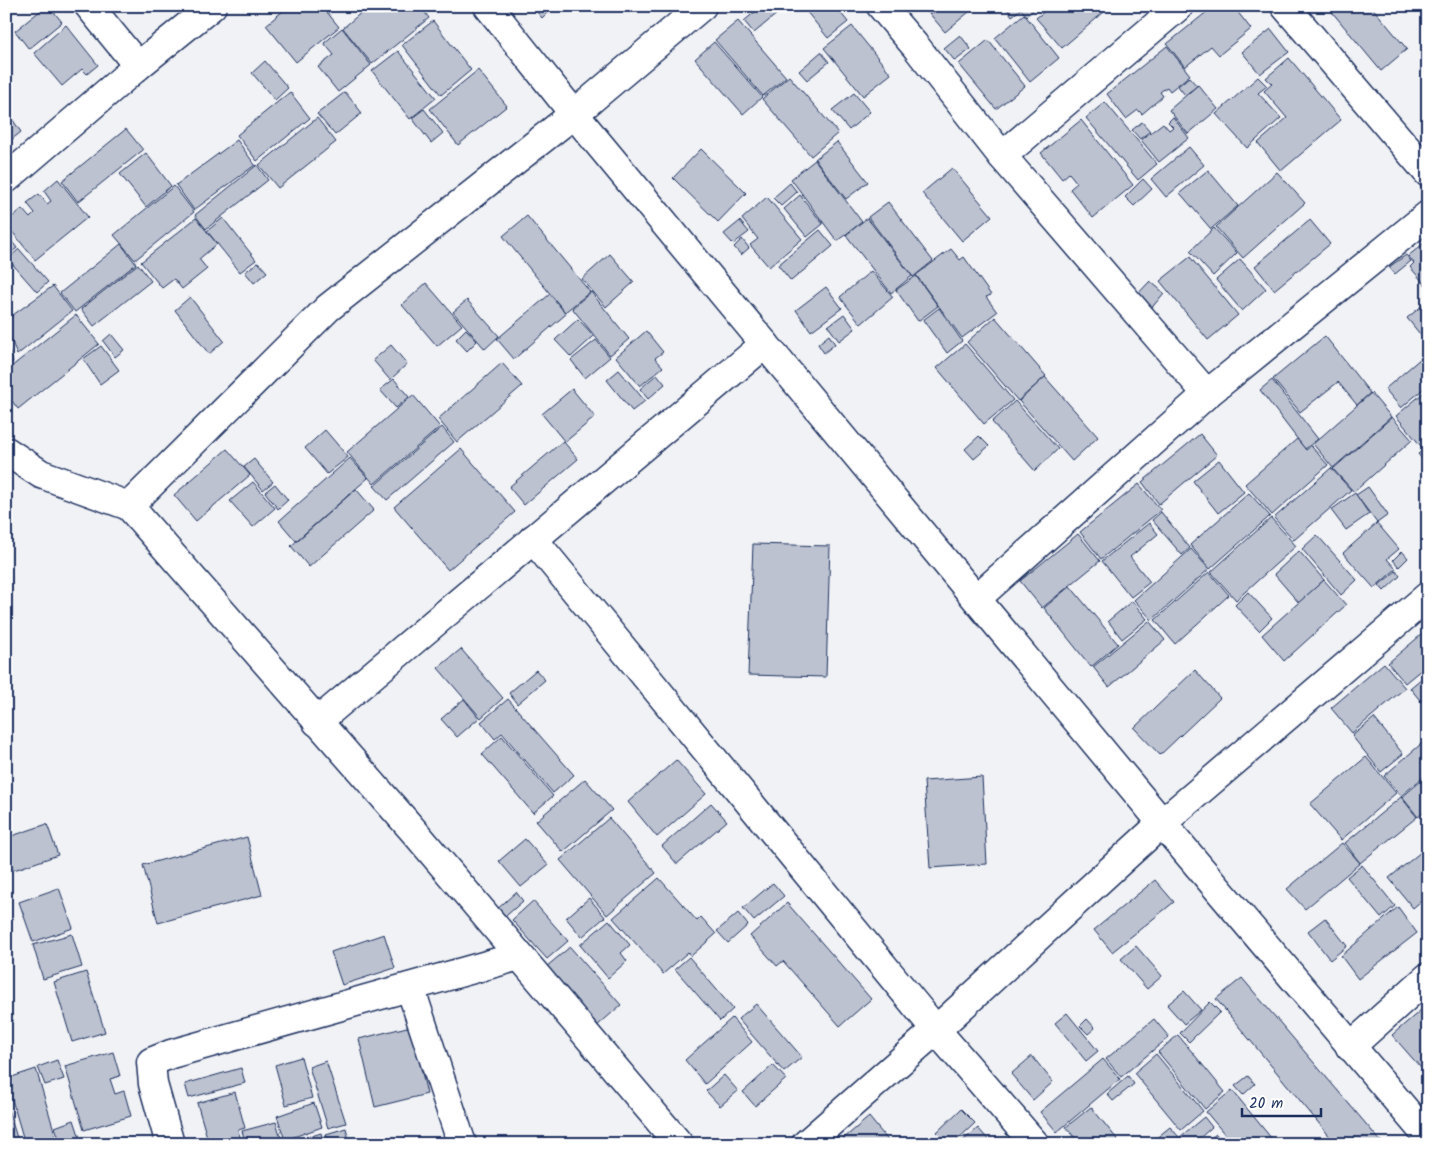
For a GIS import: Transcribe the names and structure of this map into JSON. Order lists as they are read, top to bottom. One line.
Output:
{"scale_bar":"20 m"}
